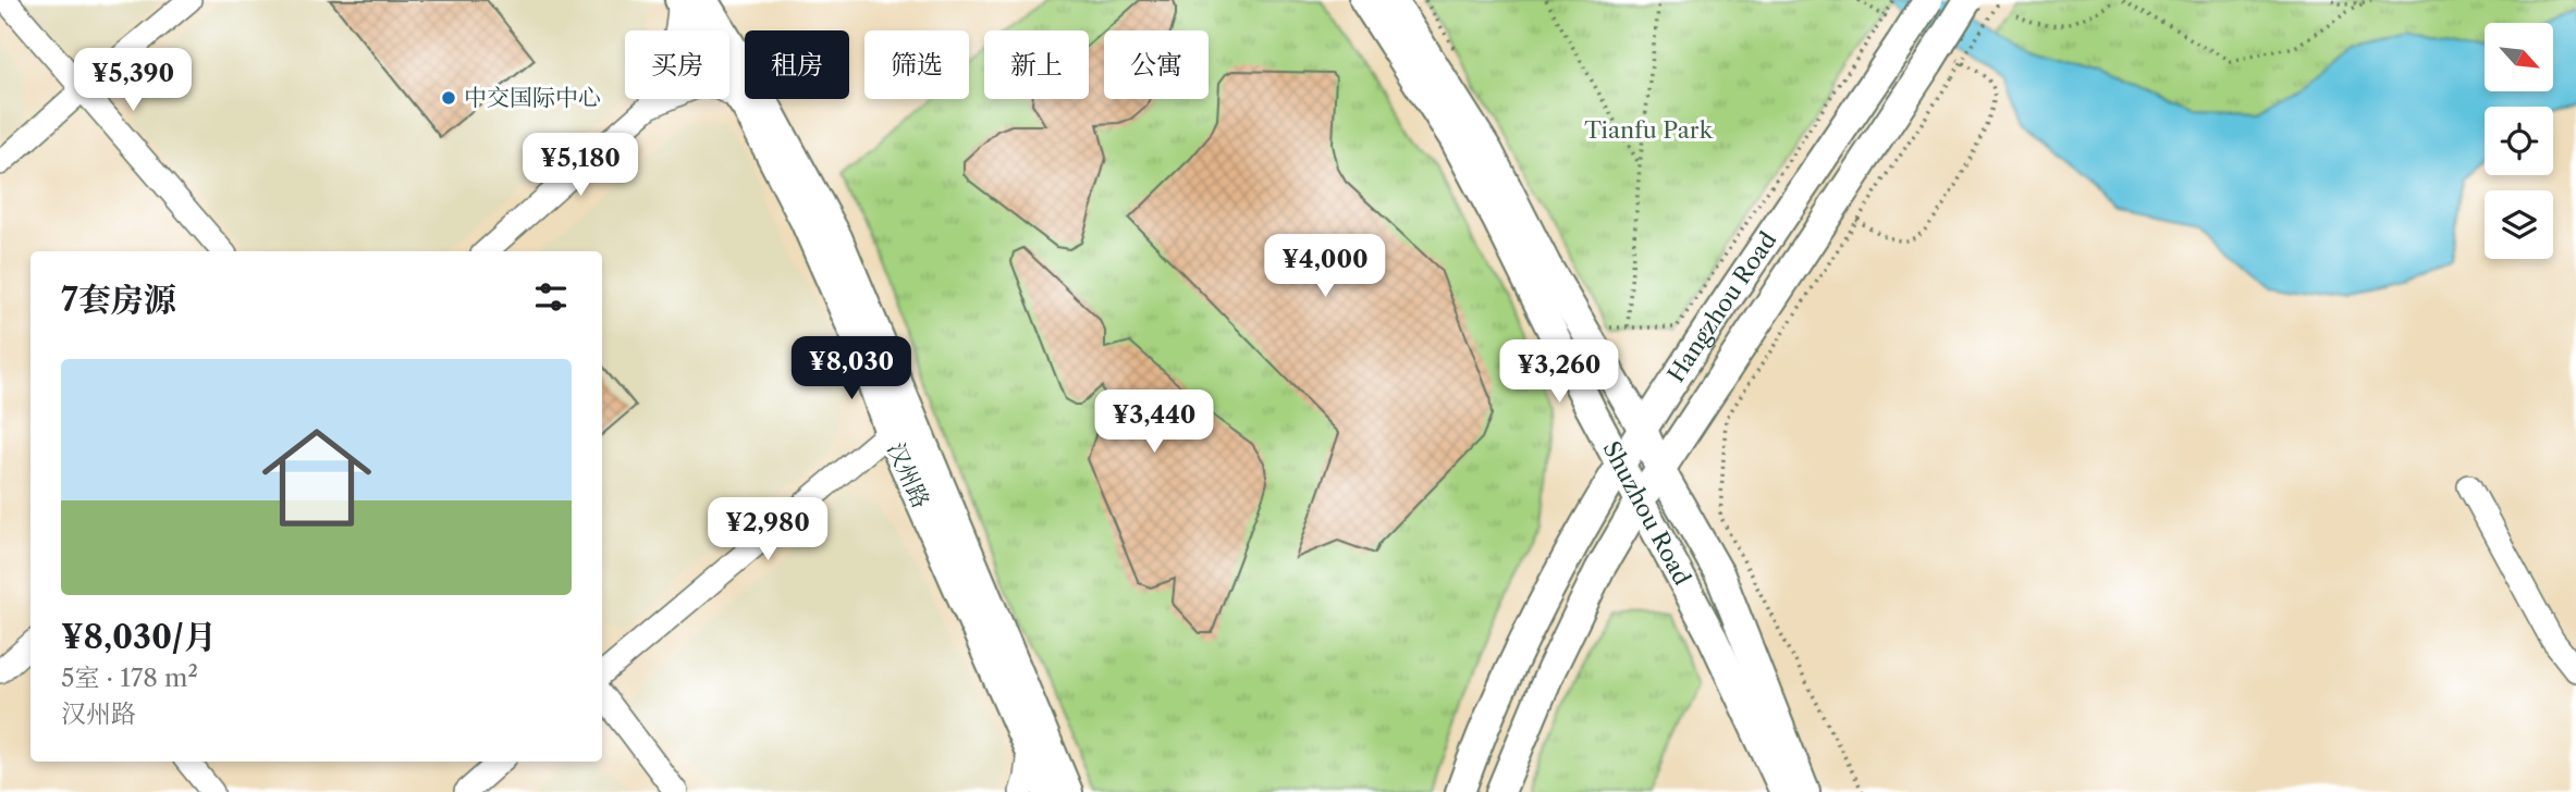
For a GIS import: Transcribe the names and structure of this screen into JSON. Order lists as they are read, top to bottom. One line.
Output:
{"streets":{"main road":["Hangzhou Road","汉州路","Shuzhou Road"]},"crossings":[["Hangzhou Road","Shuzhou Road"]],"parks":["Tianfu Park"],"places":["中交国际中心"],"north":"bottom right","page":{"chip":["买房","租房","筛选","新上","公寓"],"price":["¥5,390","¥5,180","¥4,000","¥8,030","¥3,260","¥3,440","¥2,980"],"heading":"7套房源","list":[{"name":"¥8,030/月","note":"5室 · 178 m² · 汉州路"}]}}
